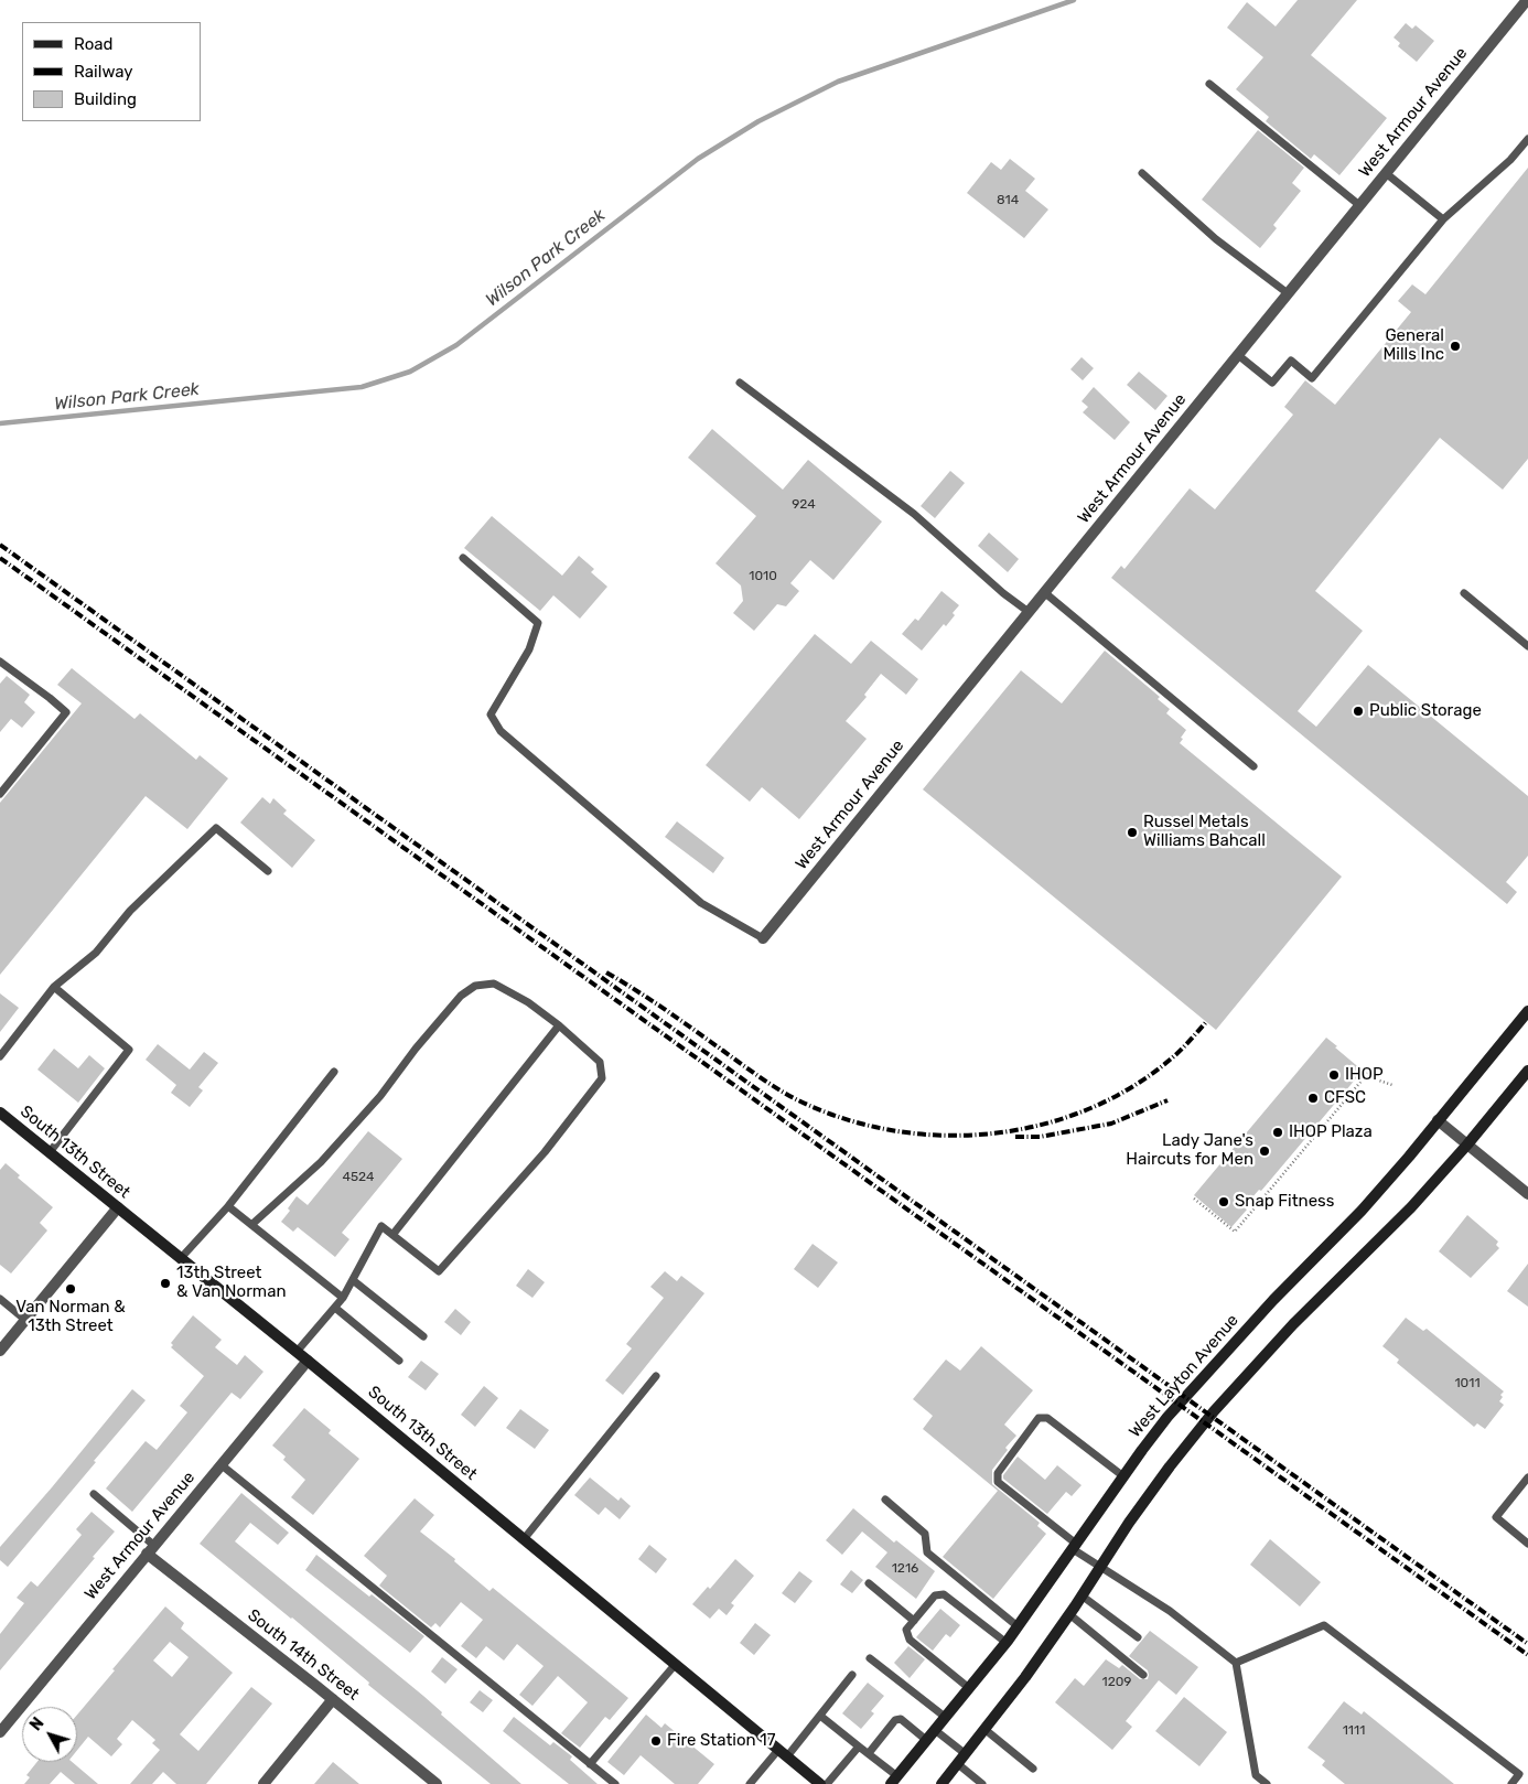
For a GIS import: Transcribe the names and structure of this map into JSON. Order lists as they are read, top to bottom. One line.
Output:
{"streets":{"main road":["South 13th Street","West Layton Avenue"],"street":["West Armour Avenue","South 14th Street"]},"crossings":[["West Armour Avenue","South 13th Street"],["West Armour Avenue","South 14th Street"]],"water":["Wilson Park Creek"],"places":["General Mills Inc","Public Storage","Russel Metals Williams Bahcall","IHOP","CFSC","IHOP Plaza","Lady Jane's Haircuts for Men","Snap Fitness","13th Street & Van Norman","Van Norman & 13th Street","Fire Station 17"],"house_numbers":["814","924","1010","4524","1011","1216","1209","1111"],"legend":["Road","Railway","Building"],"north":"top left"}
